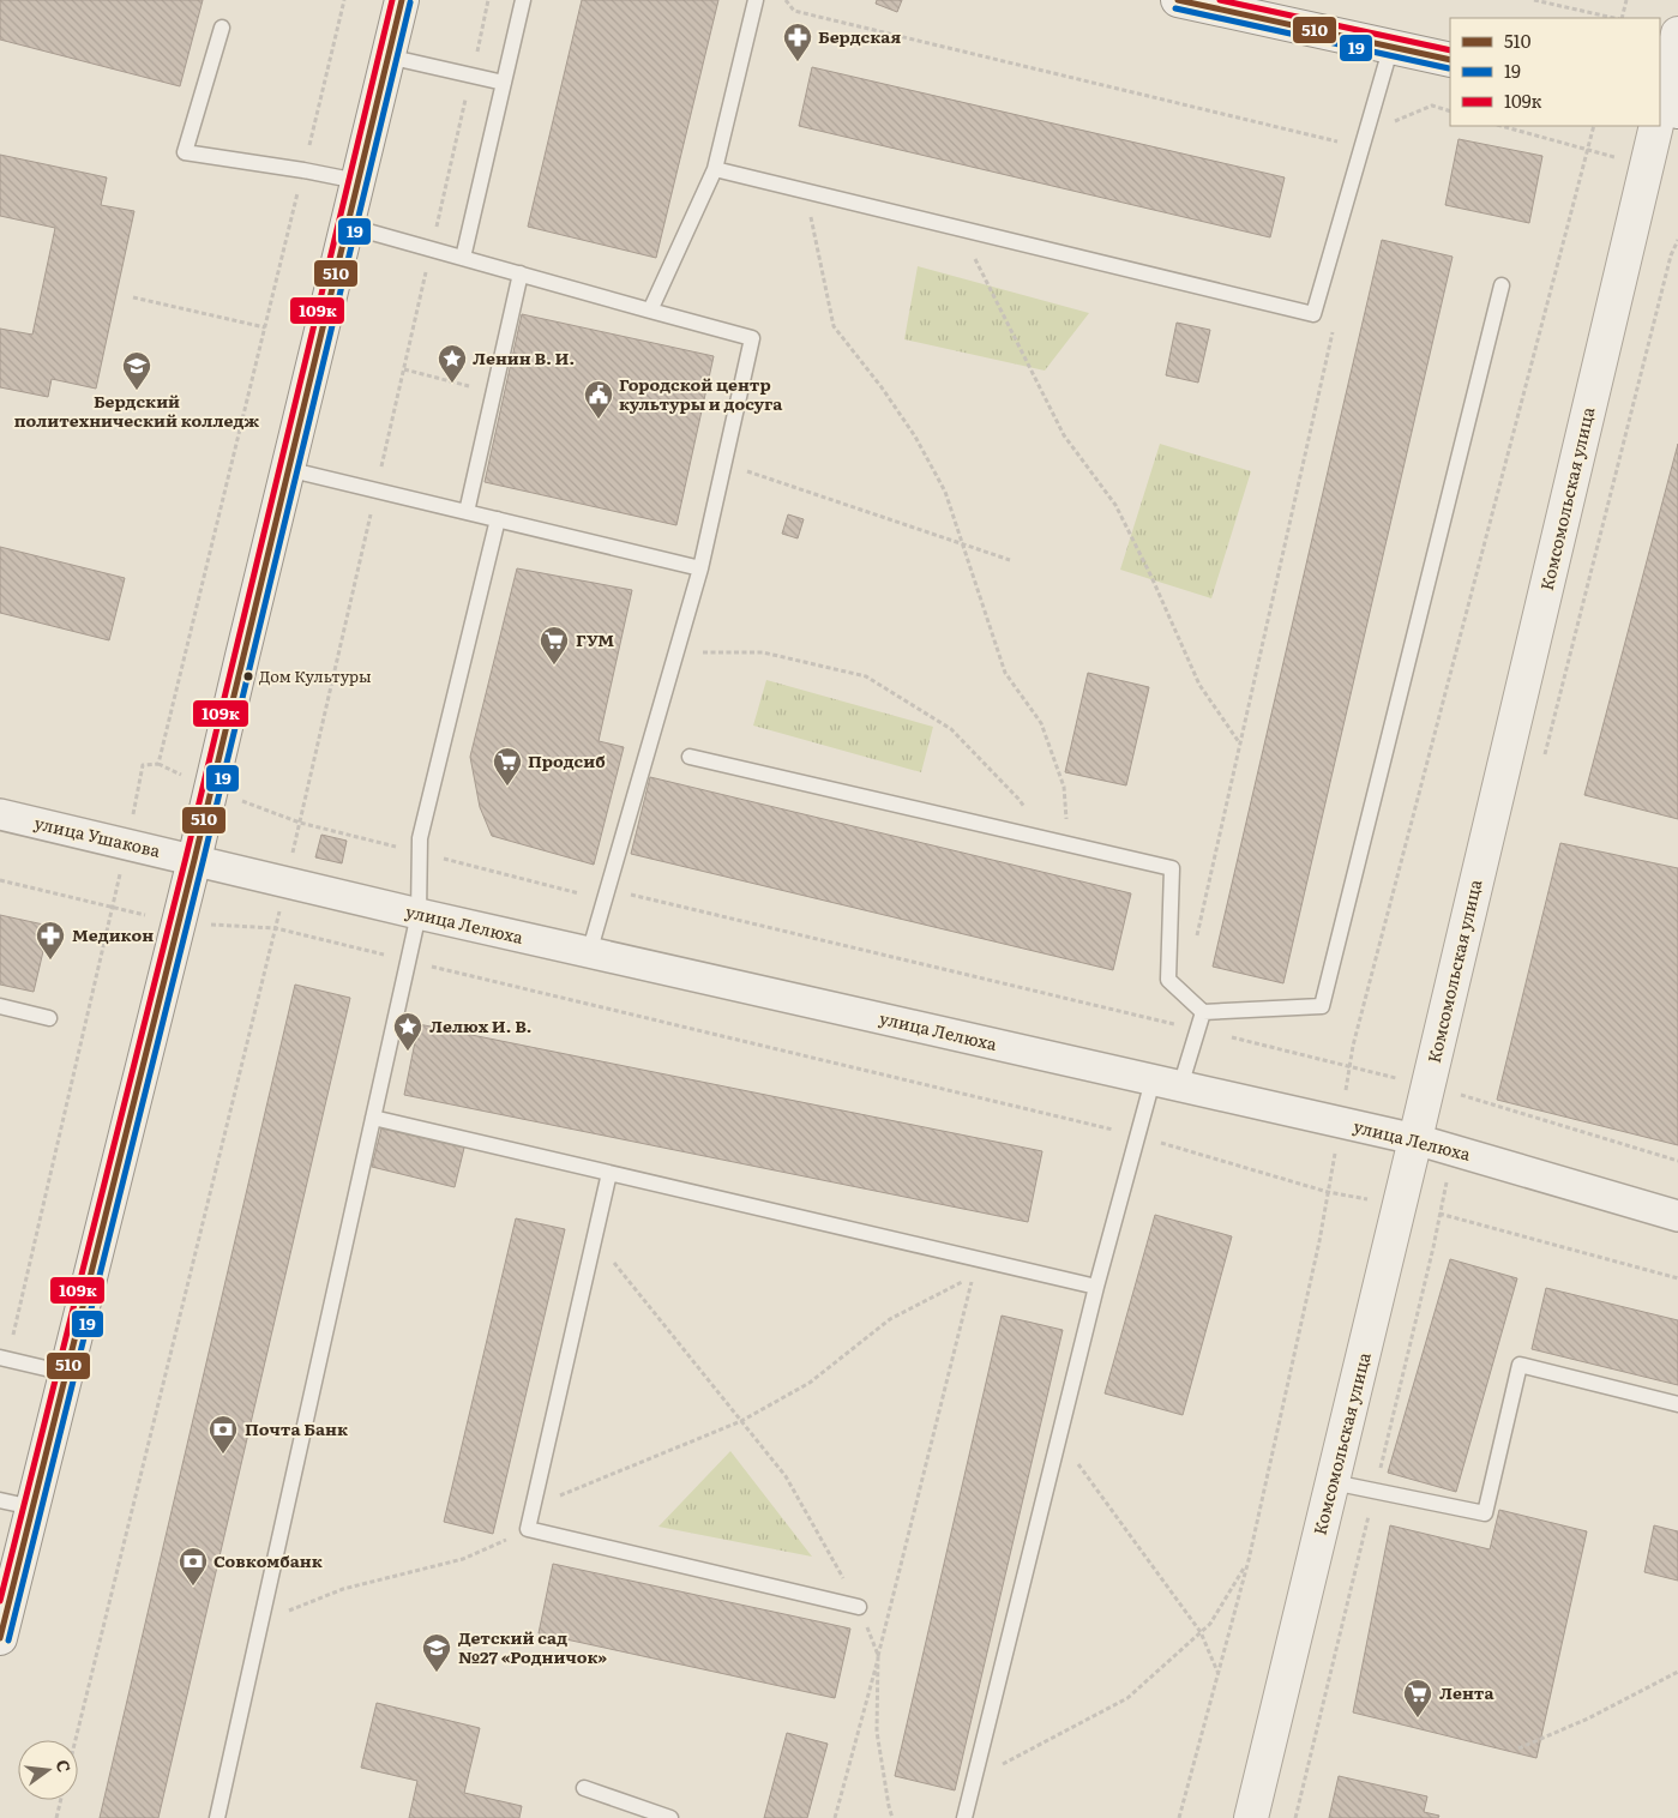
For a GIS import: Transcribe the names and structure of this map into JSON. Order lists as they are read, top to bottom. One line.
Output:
{"streets":{"main road":["Комсомольская улица"],"street":["улица Ушакова","улица Лелюха"]},"crossings":[["Комсомольская улица","улица Лелюха"],["улица Ушакова","улица Лелюха"]],"places":{"pharmacy":["Бердская","Медикон"],"place":["Ленин В. И.","Лелюх И. В."],"school or university":["Бердский политехнический колледж","Детский сад №27 «Родничок»"],"public building":["Городской центр культуры и досуга"],"supermarket":["ГУМ","Продсиб","Лента"],"other":["Дом Культуры"],"bank":["Почта Банк","Совкомбанк"]},"lines":["transit line 510","transit line 109к","transit line 19"],"legend":["510","19","109к"],"north":"right"}
